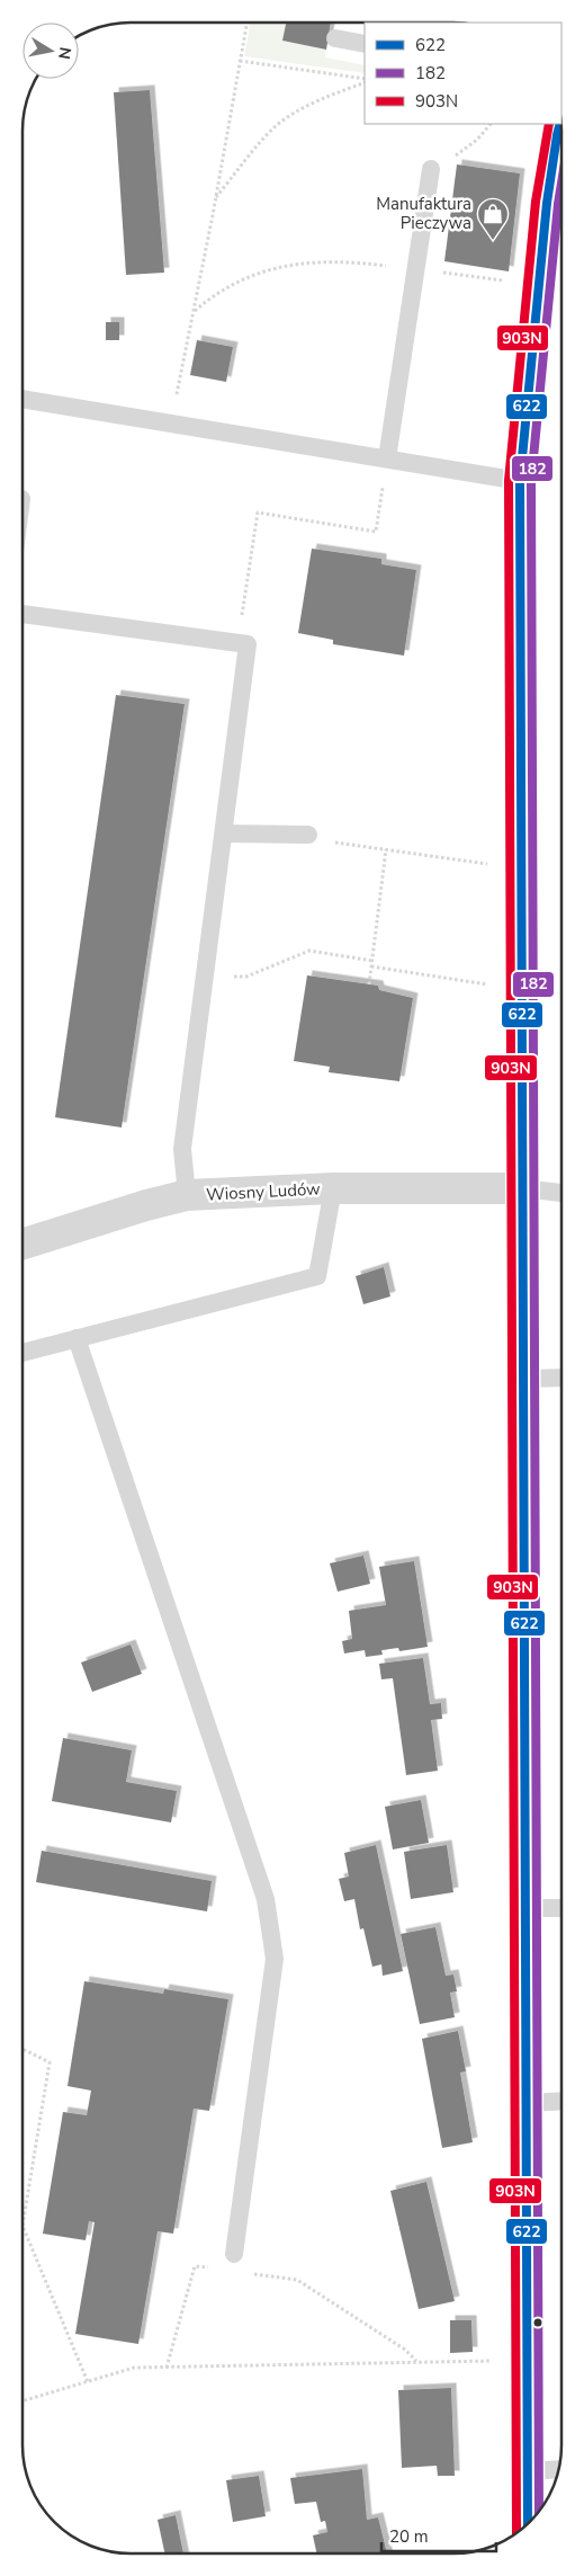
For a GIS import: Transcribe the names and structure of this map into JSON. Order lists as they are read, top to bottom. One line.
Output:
{"streets":{"street":["Wiosny Ludów"]},"places":{"shop":["Manufaktura Pieczywa"]},"lines":["transit line 622","transit line 903N","transit line 182"],"legend":["622","182","903N"],"scale_bar":"20 m","north":"right"}
